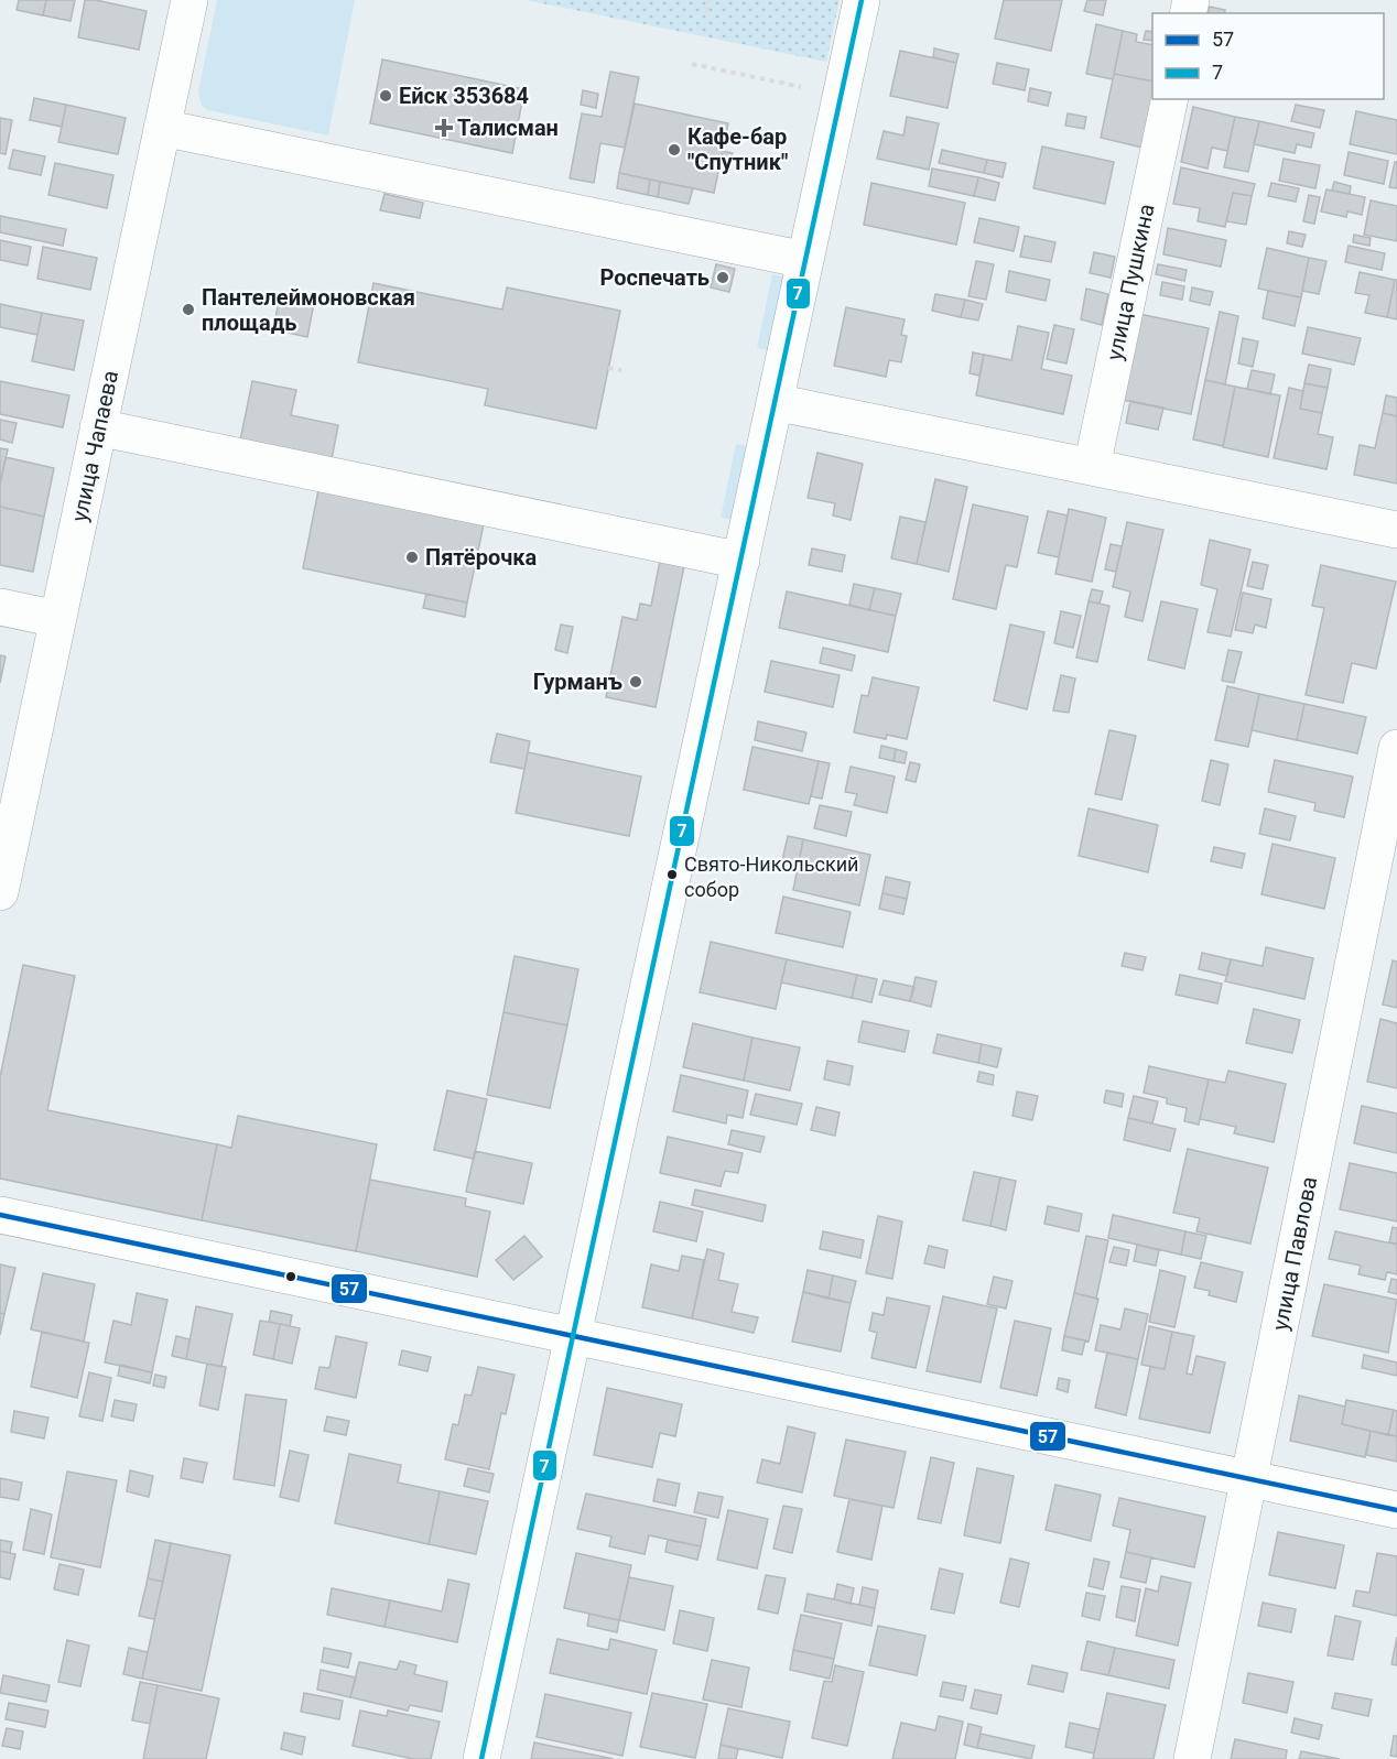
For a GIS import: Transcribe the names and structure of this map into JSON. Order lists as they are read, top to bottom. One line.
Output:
{"streets":{"street":["улица Пушкина","улица Чапаева","улица Павлова"]},"places":{"other":["Ейск 353684","Кафе-бар \"Спутник\"","Роспечать","Пантелеймоновская площадь","Пятёрочка","Гурманъ","Свято-Никольский собор"],"health":["Талисман"]},"lines":["transit line 7","transit line 57"],"legend":["57","7"]}
